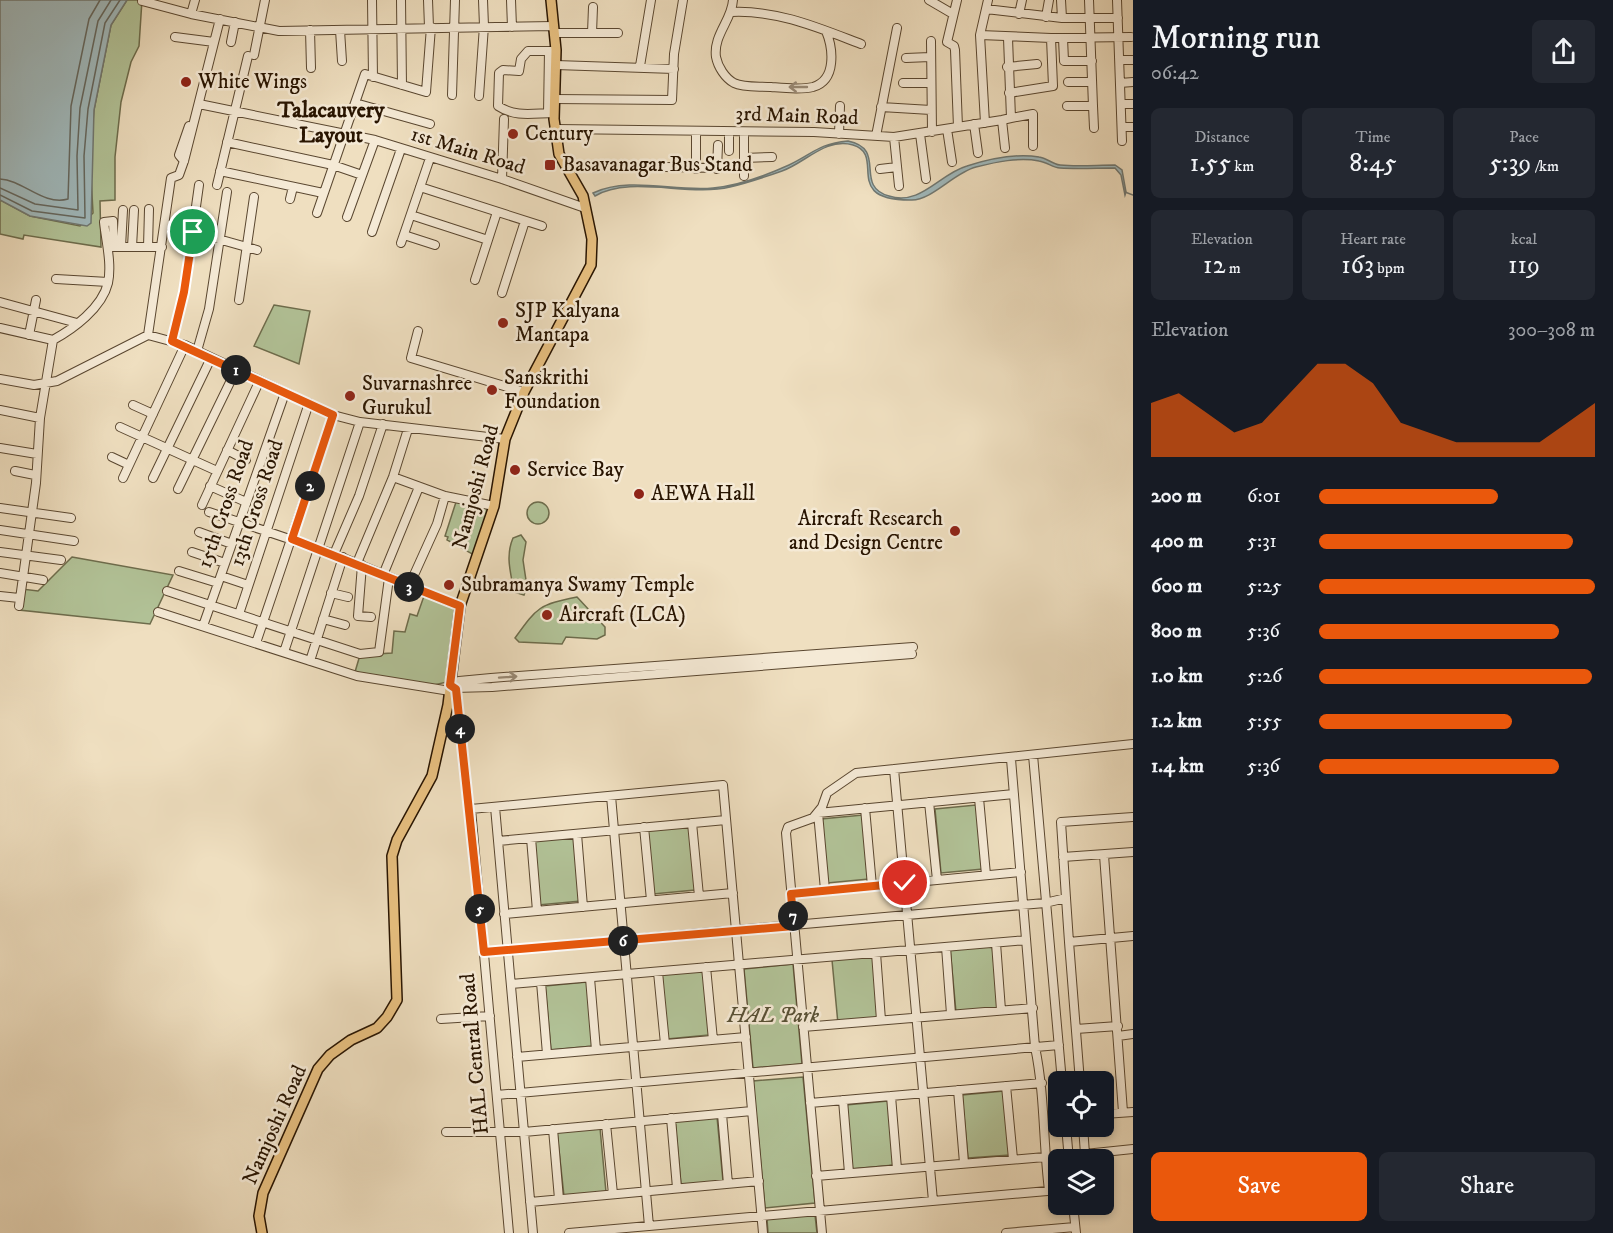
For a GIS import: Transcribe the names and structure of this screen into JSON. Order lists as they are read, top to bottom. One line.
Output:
{"streets":{"main road":["Namjoshi Road"],"street":["3rd Main Road","1st Main Road","13th Cross Road","15th Cross Road","HAL Central Road"]},"crossings":[["3rd Main Road","Namjoshi Road"],["1st Main Road","Namjoshi Road"],["Namjoshi Road","HAL Central Road"]],"districts":["Talacauvery Layout"],"parks":["HAL Park"],"places":{"other":["White Wings","Century","SJP Kalyana Mantapa","Sanskrithi Foundation","Suvarnashree Gurukul","Service Bay","AEWA Hall","Aircraft Research and Design Centre","Subramanya Swamy Temple","Aircraft (LCA)"],"transit":["Basavanagar Bus Stand"]},"page":{"heading":["Morning run","06:42"],"stats":[["Distance","1.55 km"],["Time","8:45"],["Pace","5:39 /km"],["Elevation","12 m"],["Heart rate","163 bpm"],["kcal","119"]],"chart":["Elevation","300–308 m"],"pins":["1","2","3","4","5","7","6"],"list":[{"name":"200 m","note":"6:01"},{"name":"400 m","note":"5:31"},{"name":"600 m","note":"5:25"},{"name":"800 m","note":"5:36"},{"name":"1.0 km","note":"5:26"},{"name":"1.2 km","note":"5:55"},{"name":"1.4 km","note":"5:36"}],"buttons":["Save","Share"]}}
